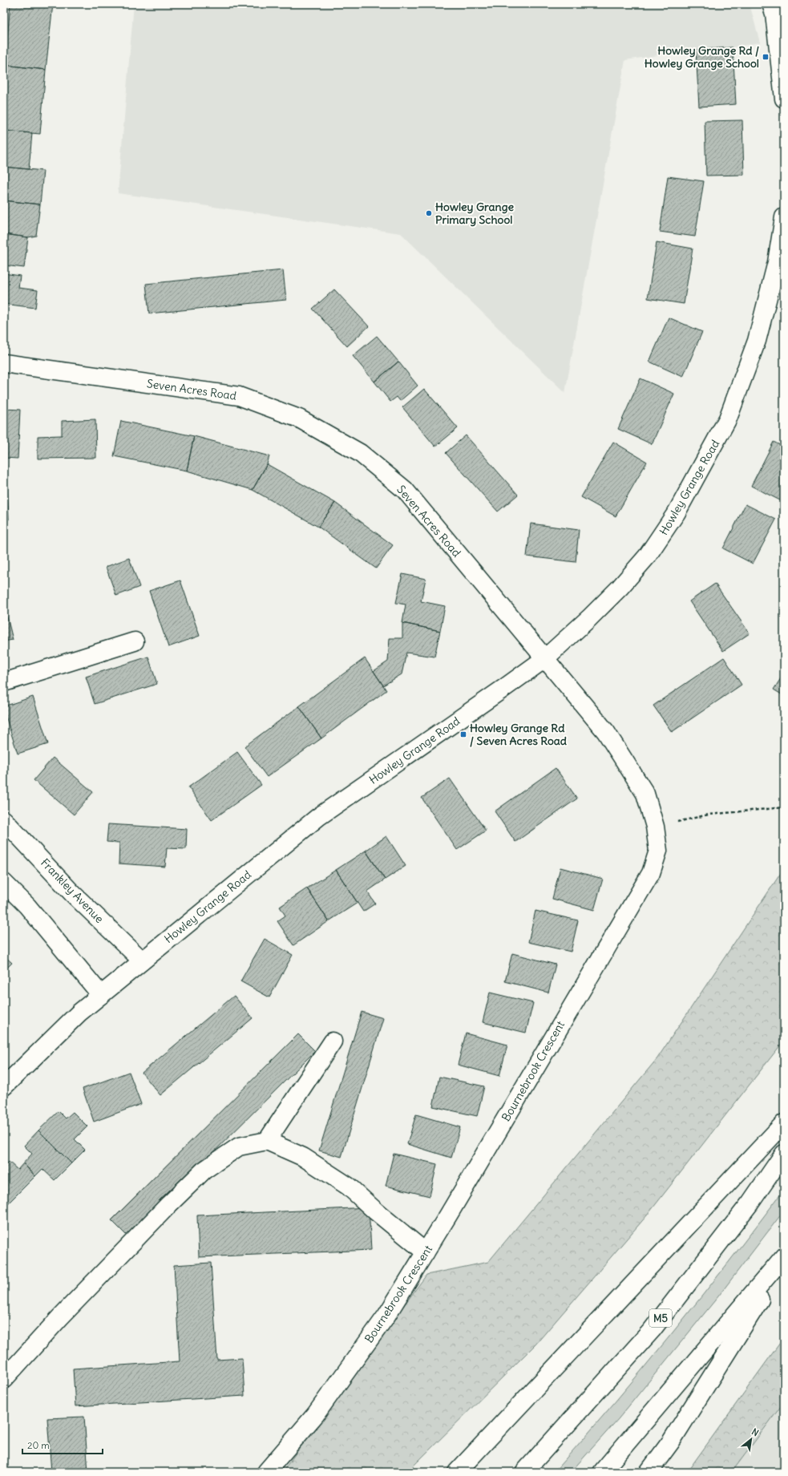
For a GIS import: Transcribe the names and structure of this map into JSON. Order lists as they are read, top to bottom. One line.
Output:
{"streets":{"main road":["Seven Acres Road","Howley Grange Road","Frankley Avenue","Bournebrook Crescent","M5"]},"crossings":[["Seven Acres Road","Howley Grange Road"],["Seven Acres Road","Bournebrook Crescent"],["Howley Grange Road","Frankley Avenue"],["Howley Grange Road","Bournebrook Crescent"]],"places":{"transit":["Howley Grange Rd / Howley Grange School","Howley Grange Rd / Seven Acres Road"],"other":["Howley Grange Primary School"]},"scale_bar":"20 m","north":"top right"}
